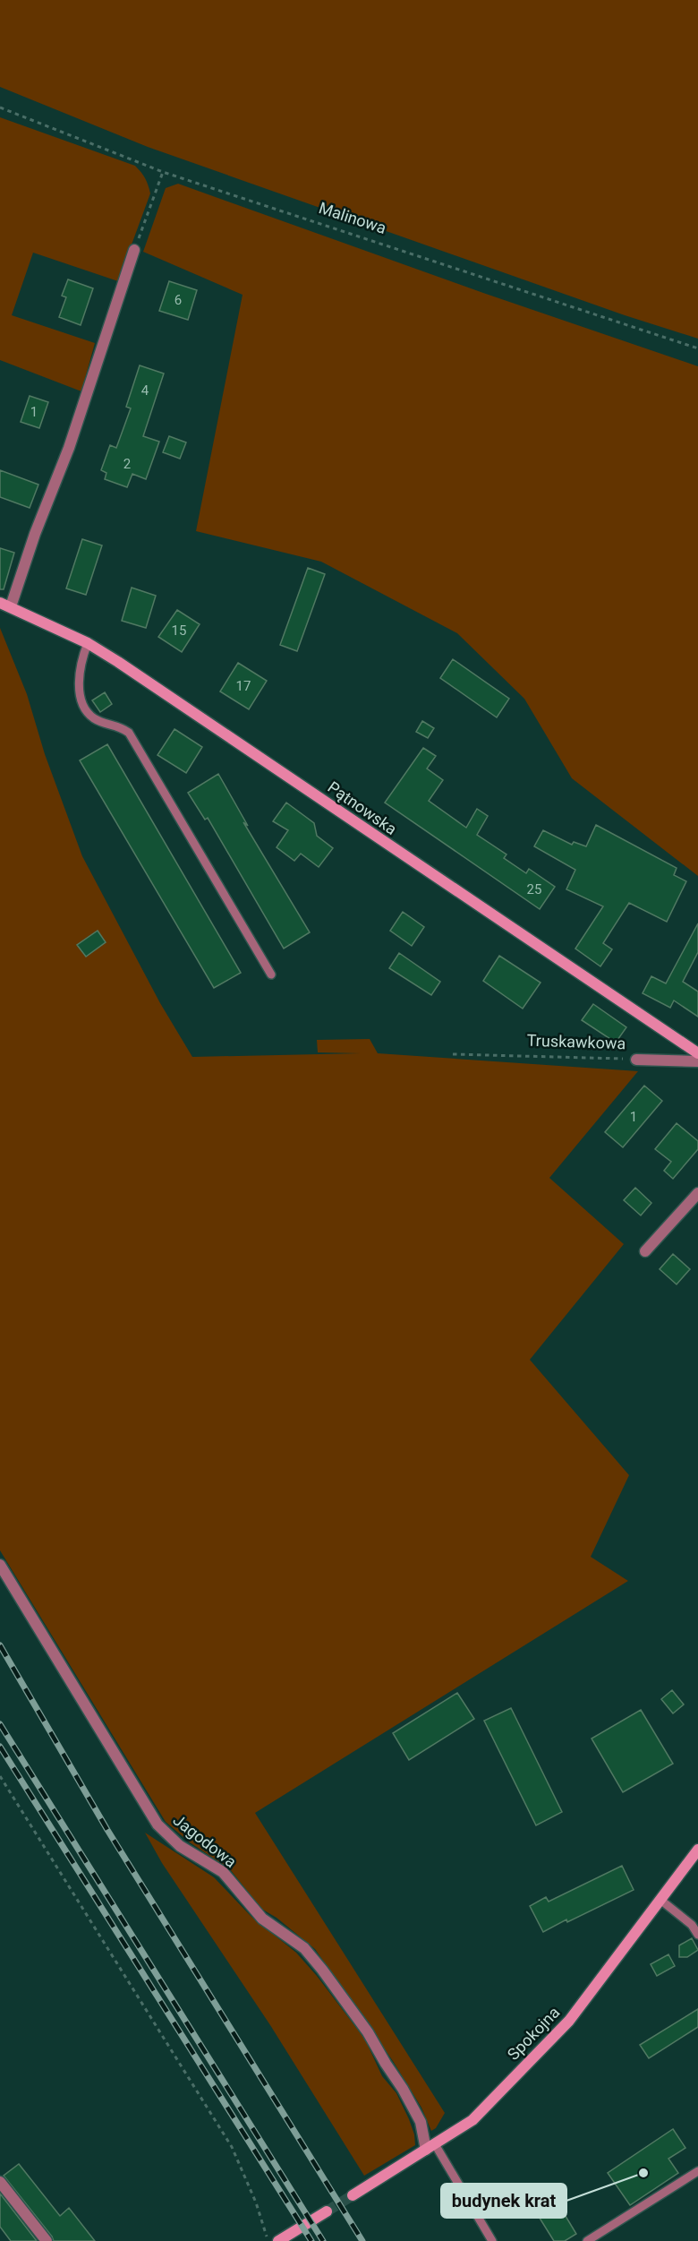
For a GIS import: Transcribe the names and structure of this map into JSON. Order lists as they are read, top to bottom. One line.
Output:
{"streets":{"street":["Pątnowska","Truskawkowa","Jagodowa","Spokojna"],"path":["Malinowa"]},"crossings":[["Jagodowa","Spokojna"]],"places":["budynek krat"],"house_numbers":["6","4","1","2","15","17","25","1"]}
